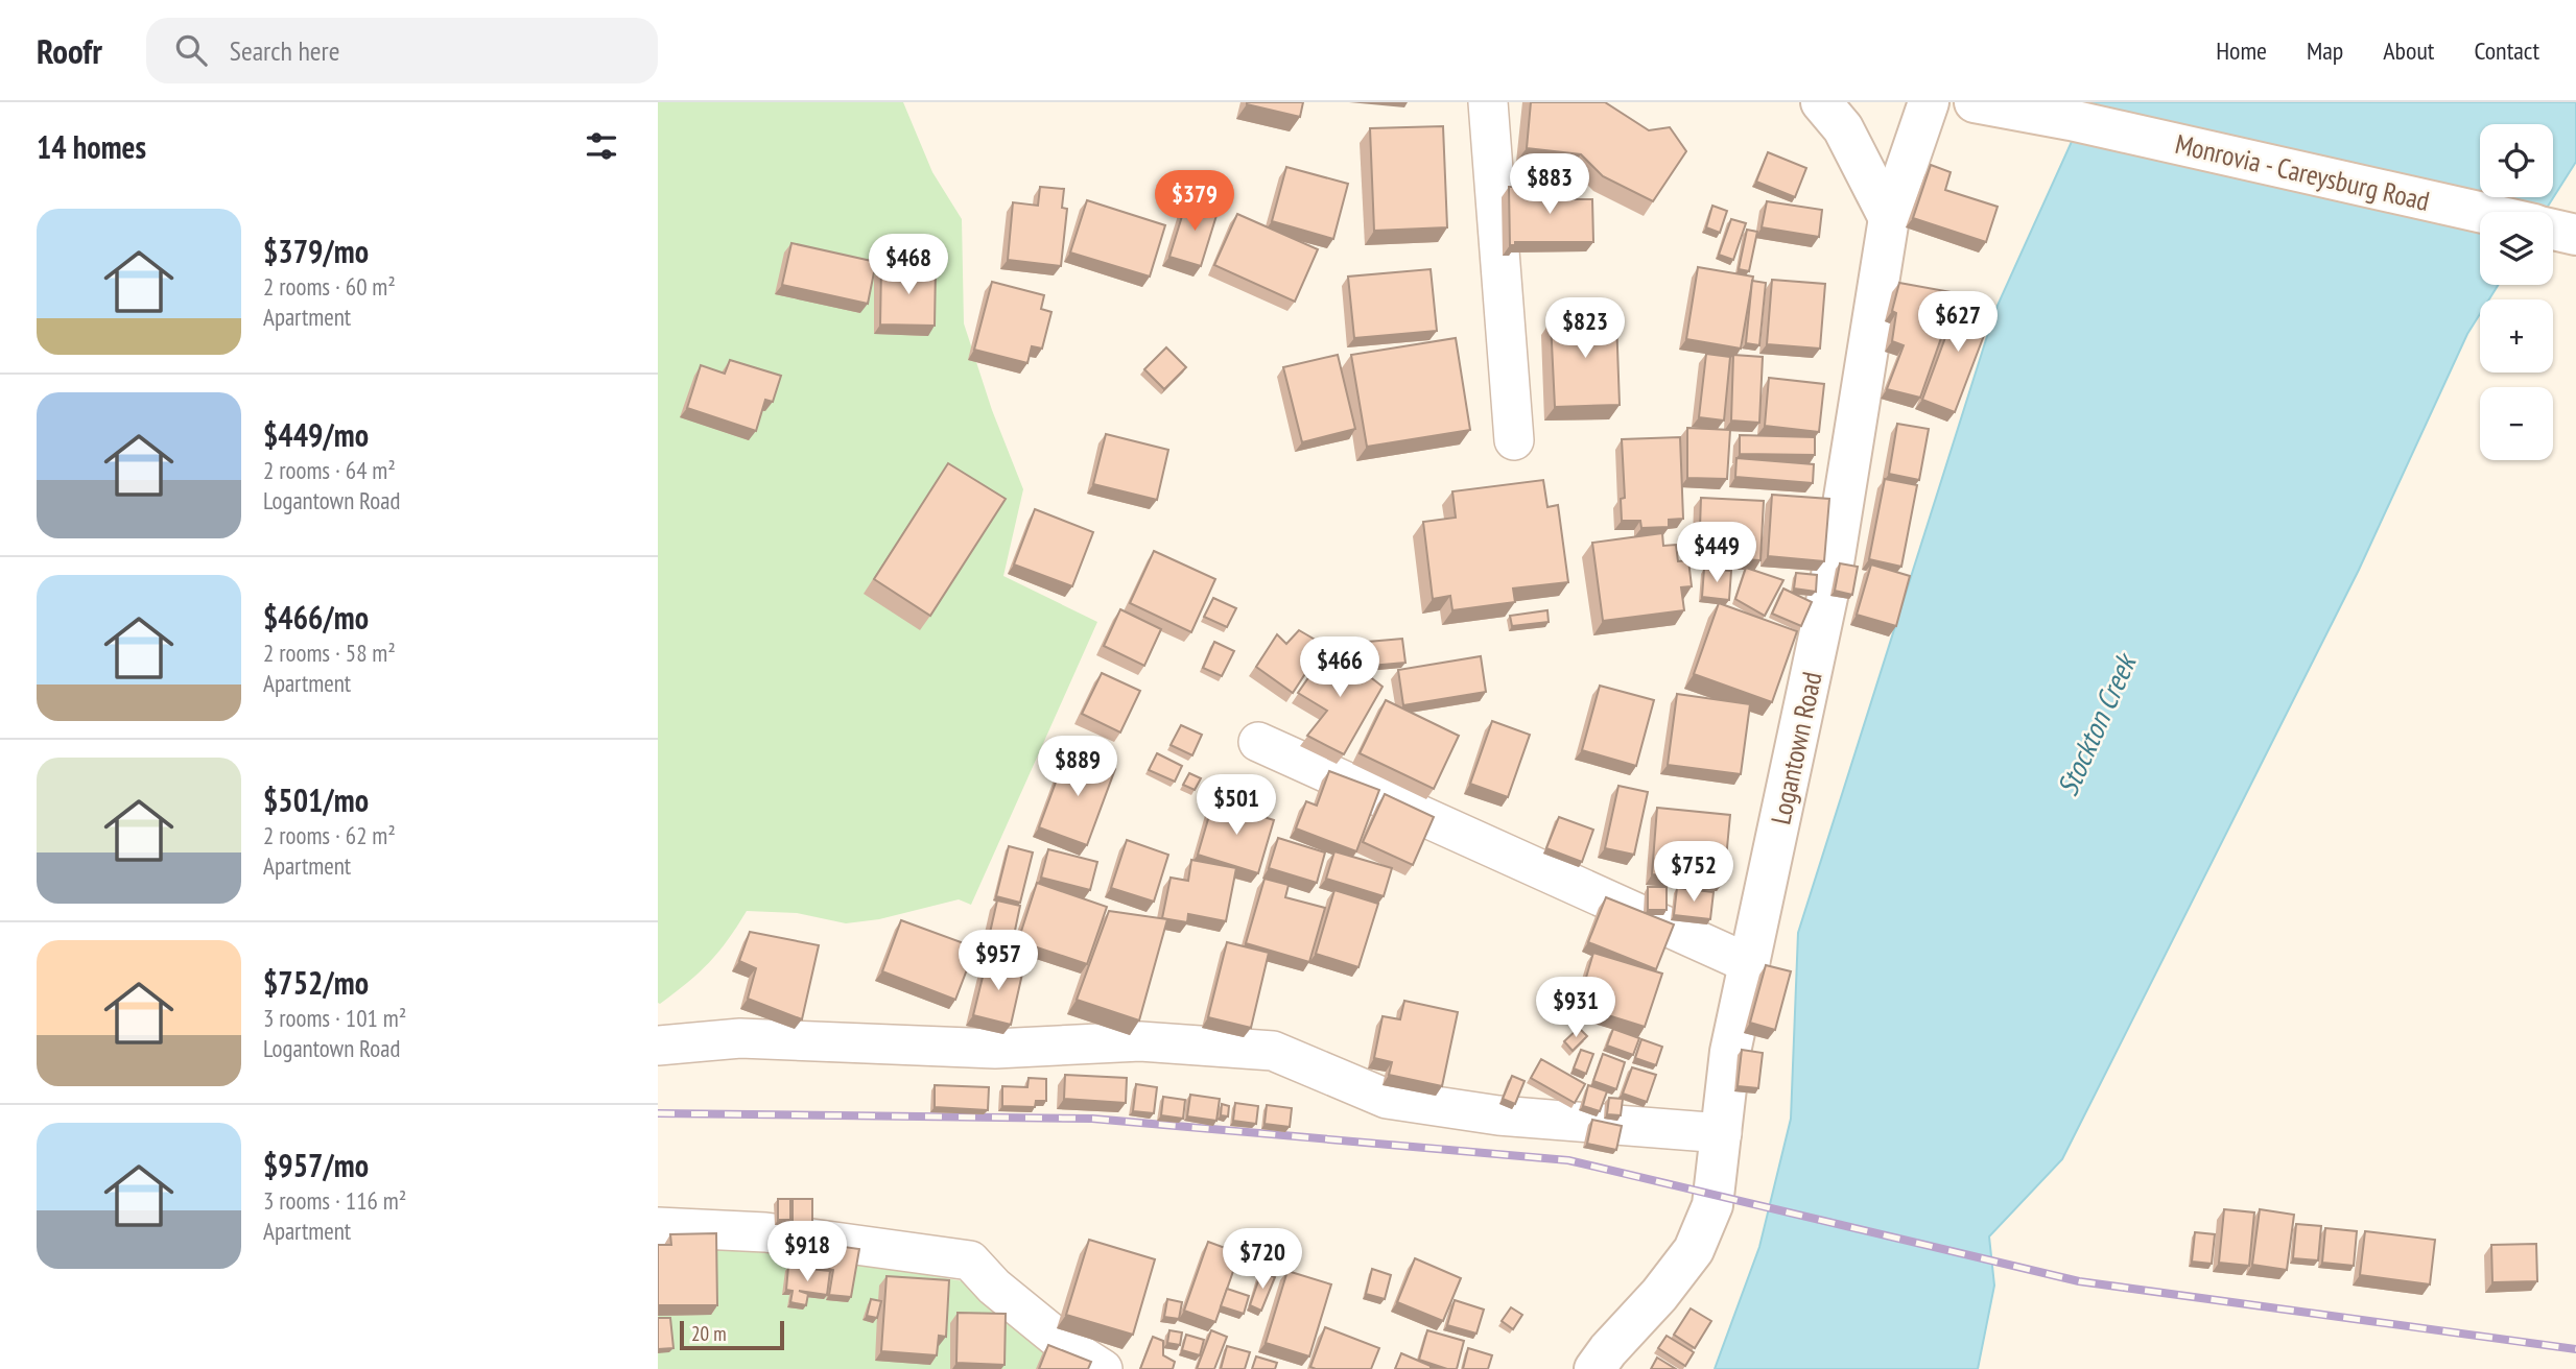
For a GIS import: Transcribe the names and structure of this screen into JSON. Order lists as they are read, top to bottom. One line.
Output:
{"streets":{"street":["Monrovia - Careysburg Road","Logantown Road"]},"water":["Stockton Creek"],"scale_bar":"20 m","page":{"header":"Roofr","search":"Search here","nav":["Home","Map","About","Contact"],"heading":"14 homes","map_buttons":["+","−"],"price":["$883","$379","$468","$627","$823","$449","$466","$889","$501","$752","$957","$931","$918","$720"],"list":[{"name":"$379/mo","note":"2 rooms · 60 m² · Apartment"},{"name":"$449/mo","note":"2 rooms · 64 m² · Logantown Road"},{"name":"$466/mo","note":"2 rooms · 58 m² · Apartment"},{"name":"$501/mo","note":"2 rooms · 62 m² · Apartment"},{"name":"$752/mo","note":"3 rooms · 101 m² · Logantown Road"},{"name":"$957/mo","note":"3 rooms · 116 m² · Apartment"}],"scale":"20 m"}}
